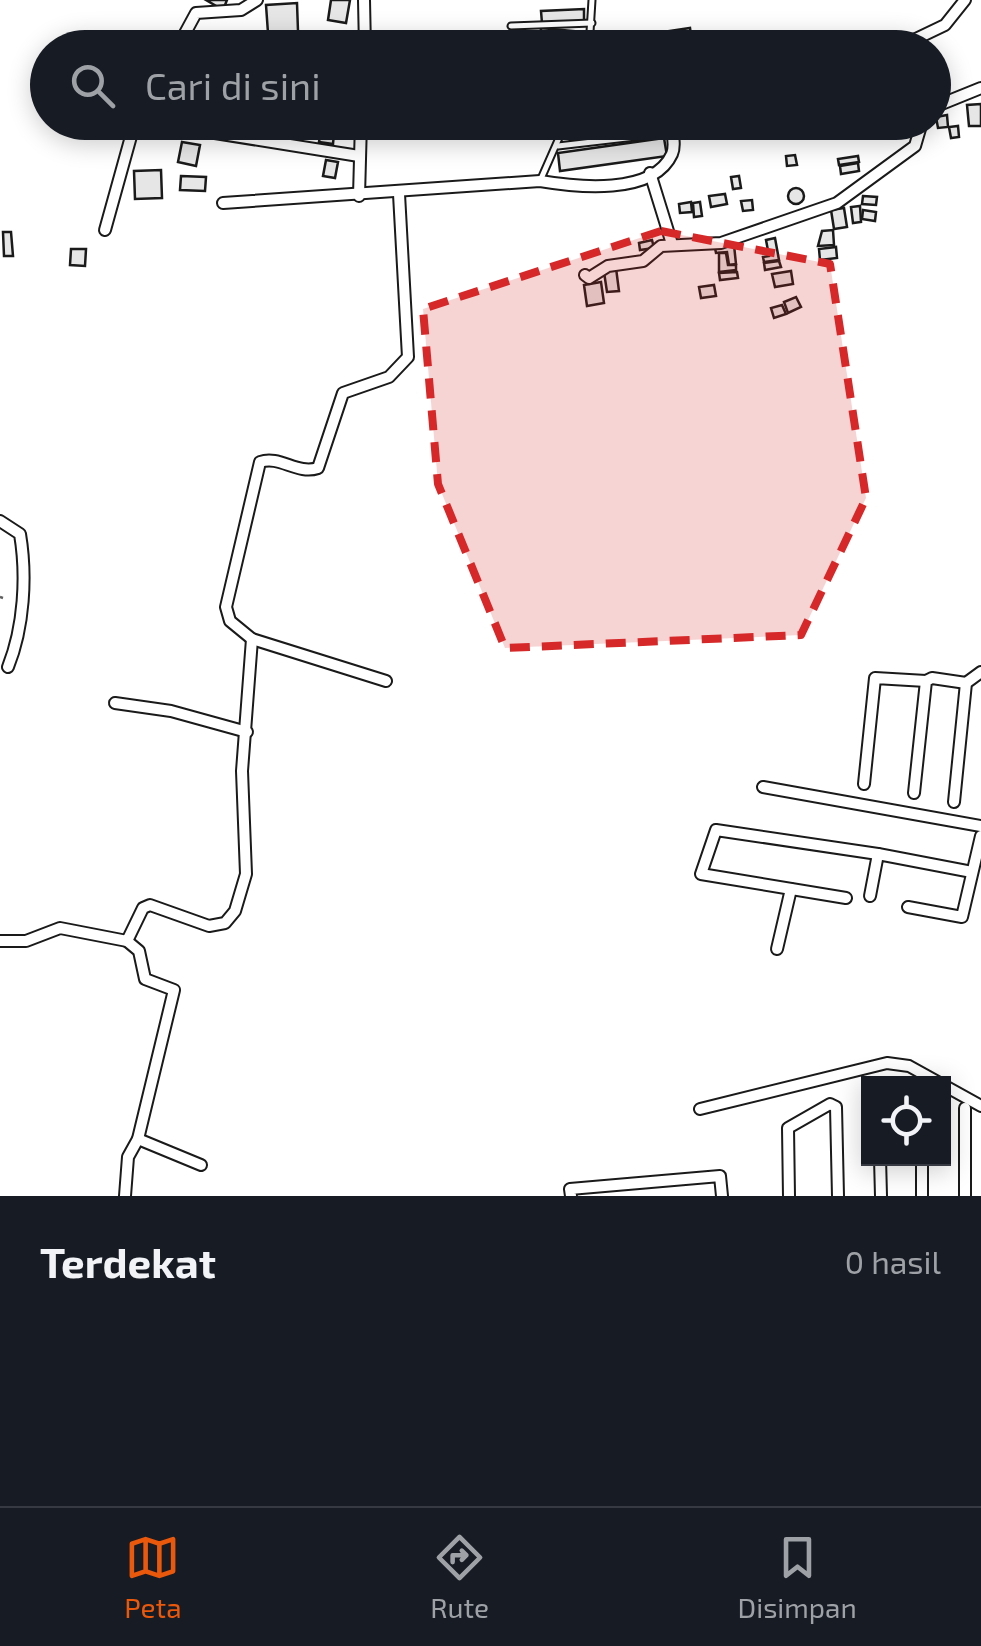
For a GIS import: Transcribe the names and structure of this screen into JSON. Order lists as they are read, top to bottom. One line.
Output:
{"page":{"search":"Cari di sini","heading":["Terdekat","0 hasil"],"nav":["Peta","Rute","Disimpan"]}}
